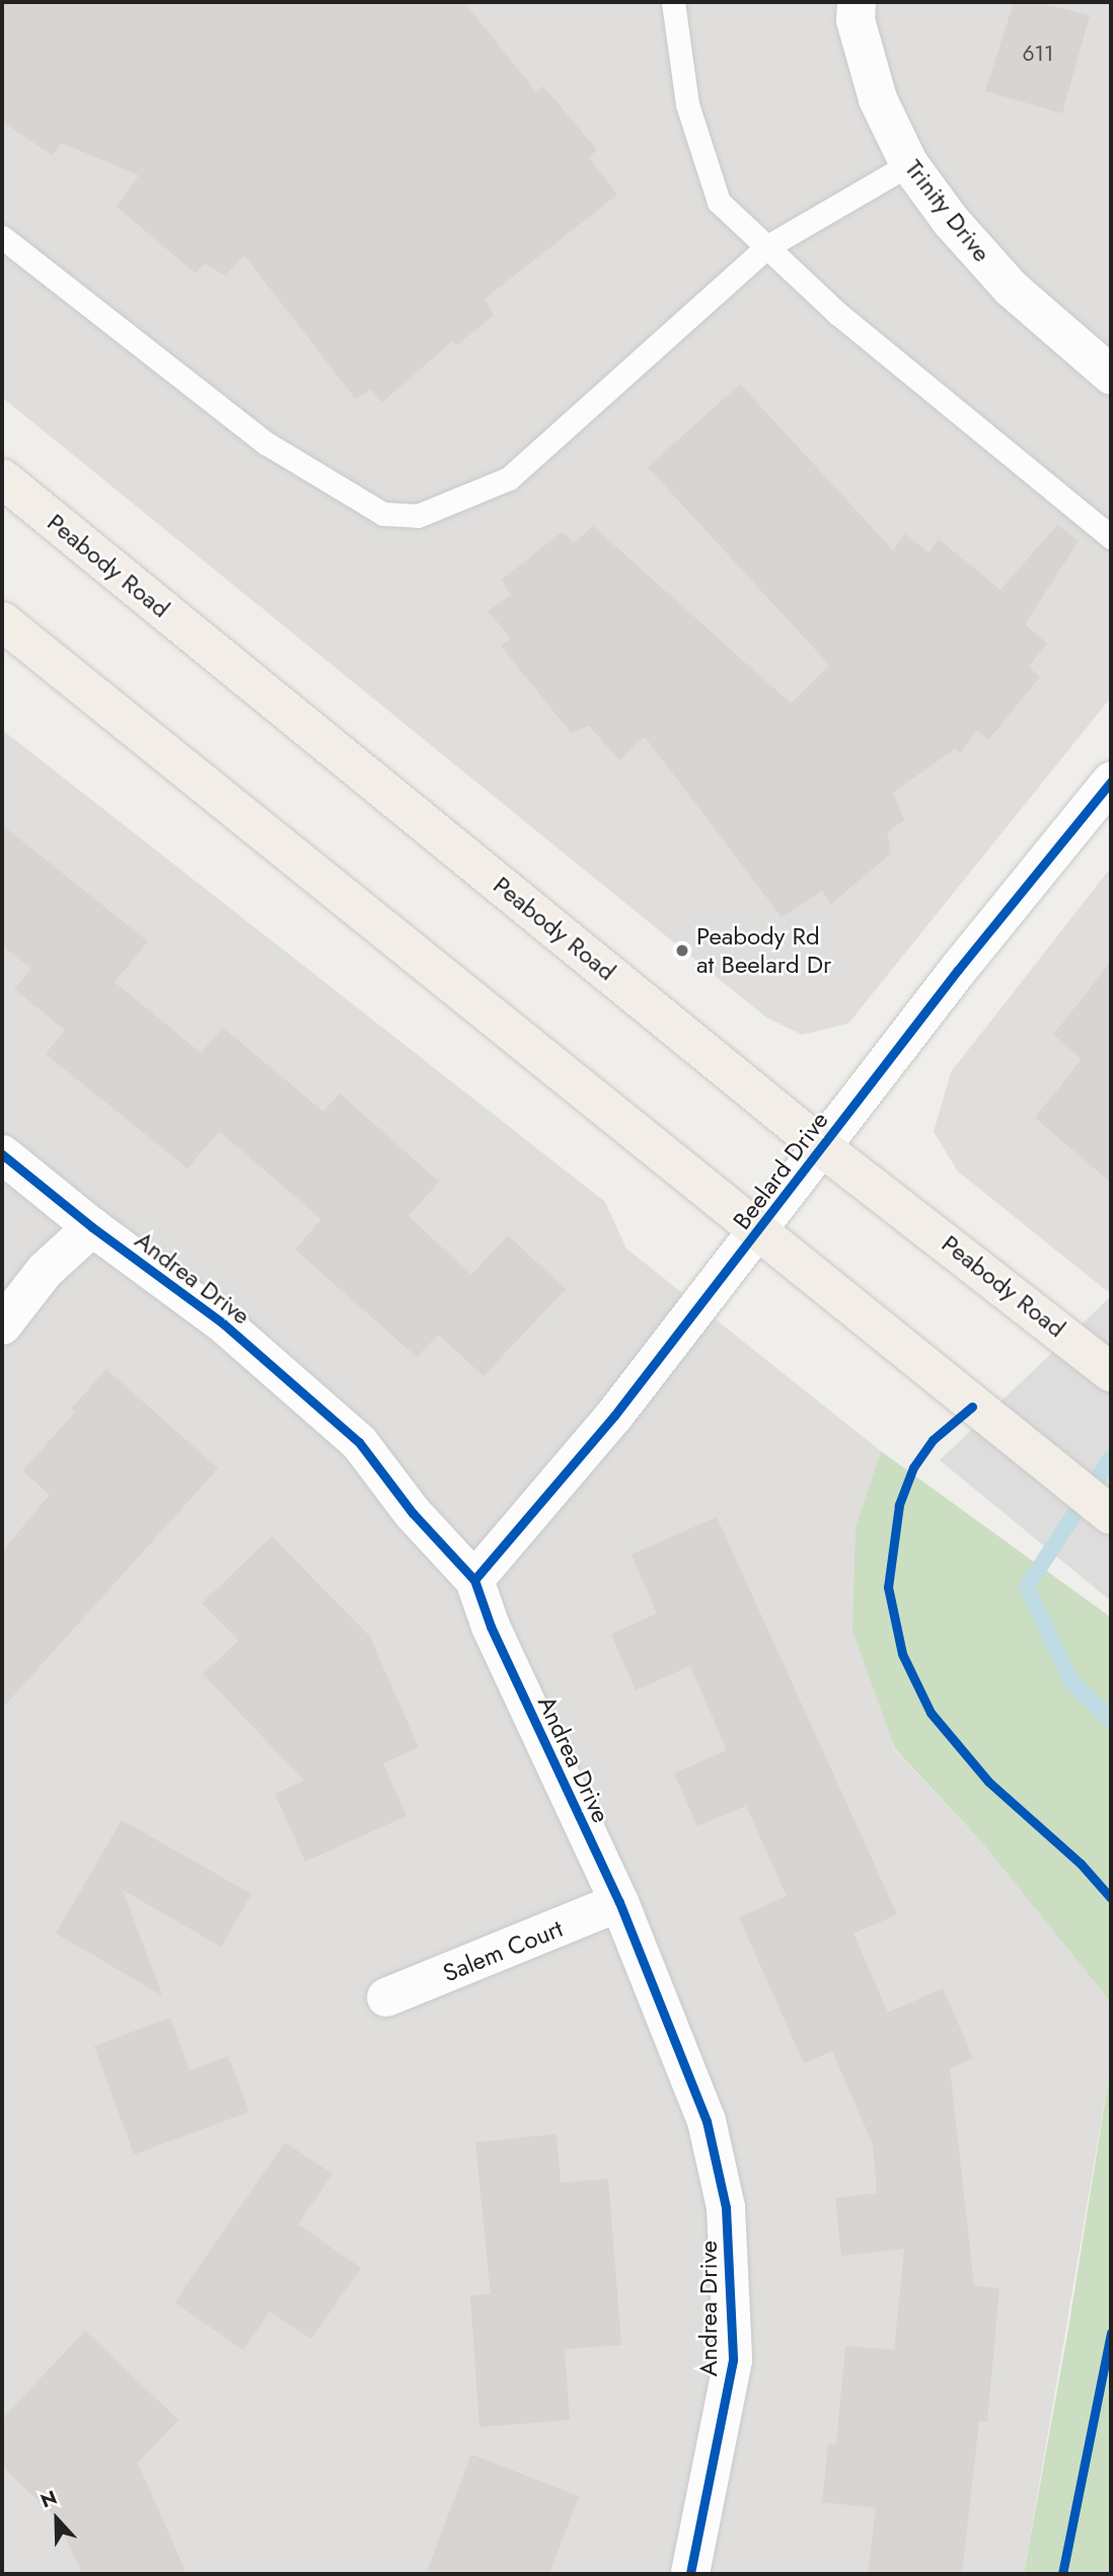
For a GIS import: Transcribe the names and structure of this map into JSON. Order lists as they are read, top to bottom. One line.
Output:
{"streets":{"main road":["Peabody Road"],"street":["Trinity Drive","Beelard Drive","Andrea Drive","Salem Court"]},"crossings":[["Peabody Road","Beelard Drive"],["Beelard Drive","Andrea Drive"],["Andrea Drive","Salem Court"]],"places":["Peabody Rd at Beelard Dr"],"house_numbers":["611"],"north":"top"}
